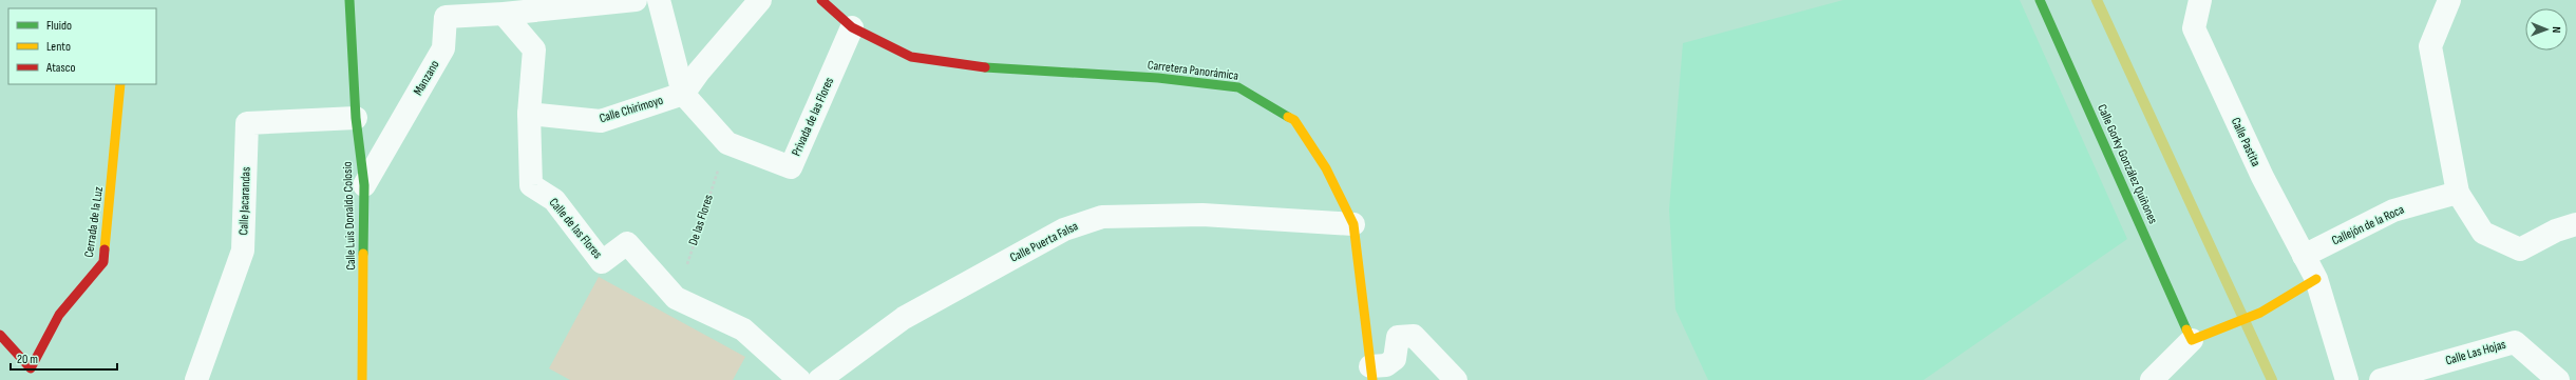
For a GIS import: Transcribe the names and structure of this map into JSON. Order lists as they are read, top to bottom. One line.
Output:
{"streets":{"street":["Carretera Panorámica","Manzano","Calle Chirimoyo","Privada de las Flores","Calle Pastita","Calle Gorky González Quiñones","Calle Jacarandas","Calle Luis Donaldo Colosio","Cerrada de la Luz","Callejón de la Roca","Calle de las Flores","Calle Puerta Falsa","Calle Las Hojas"],"path":["De las Flores"]},"crossings":[["Carretera Panorámica","Privada de las Flores"],["Carretera Panorámica","Calle Puerta Falsa"],["Manzano","Calle Luis Donaldo Colosio"],["Manzano","Calle de las Flores"],["Calle Chirimoyo","Calle de las Flores"],["Privada de las Flores","De las Flores"],["Calle Pastita","Callejón de la Roca"],["Calle Jacarandas","Calle Luis Donaldo Colosio"],["De las Flores","Calle de las Flores"]],"legend":["Fluido","Lento","Atasco"],"scale_bar":"20 m","north":"right"}
